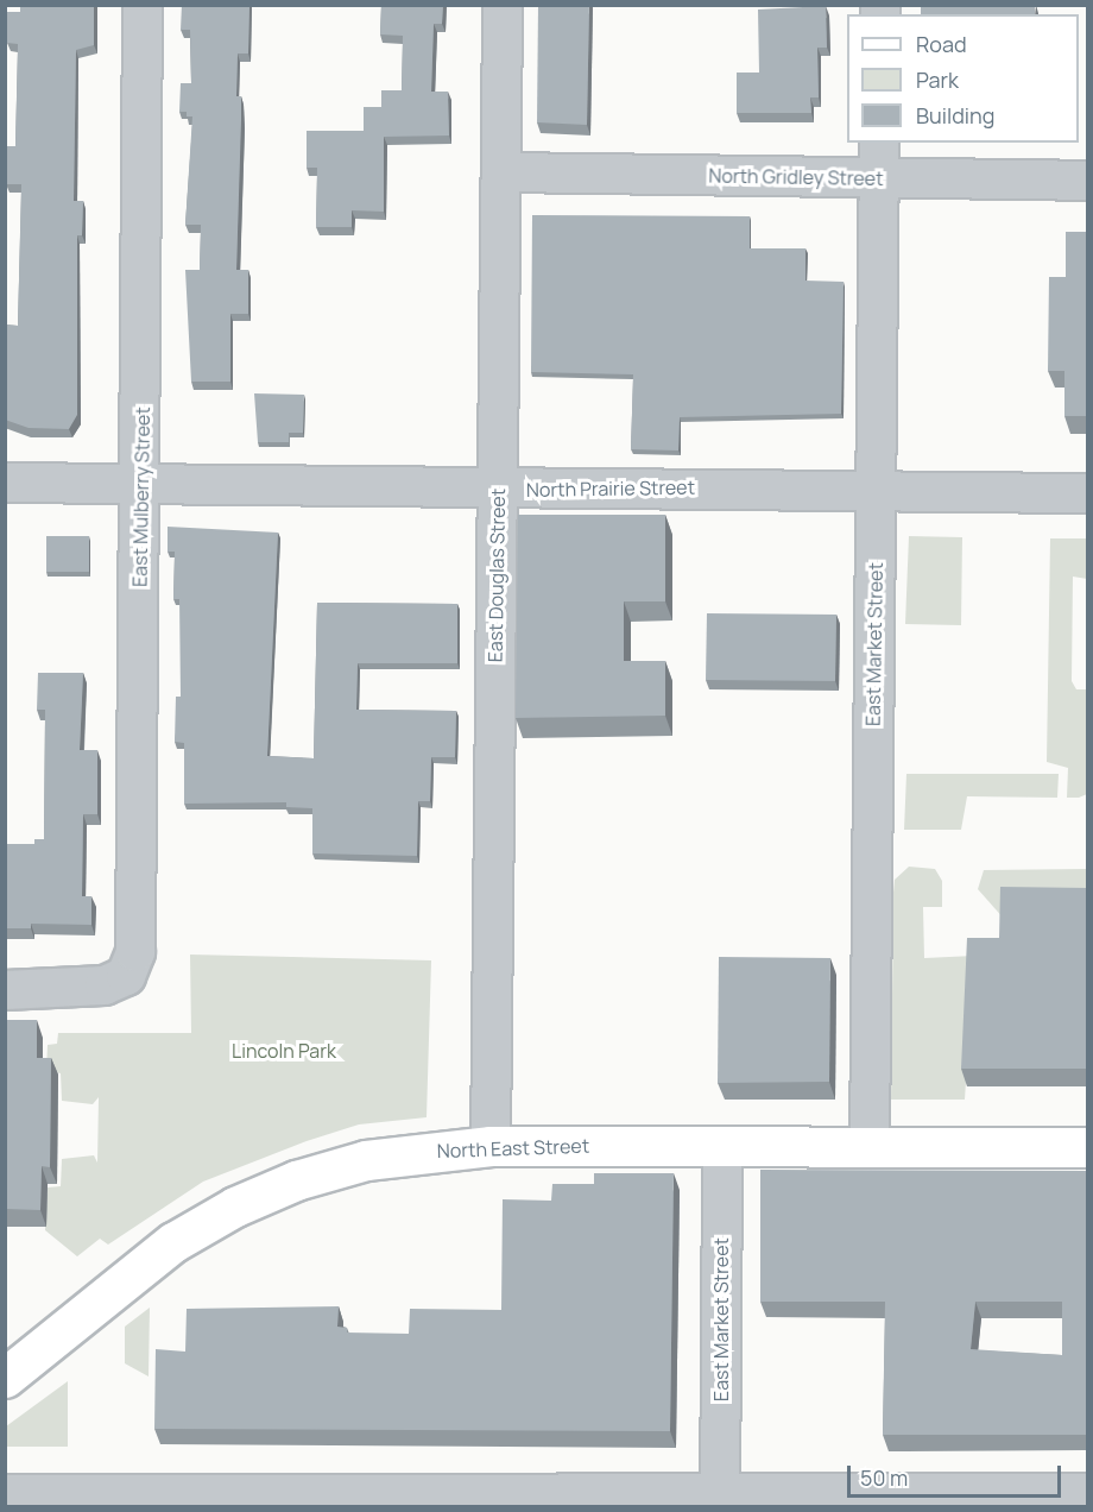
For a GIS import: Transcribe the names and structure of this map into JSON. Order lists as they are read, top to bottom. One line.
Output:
{"streets":{"main road":["North East Street"],"street":["North Gridley Street","North Prairie Street","East Mulberry Street","East Douglas Street","East Market Street"]},"crossings":[["North Gridley Street","East Douglas Street"],["North Gridley Street","East Market Street"],["North Prairie Street","East Mulberry Street"],["North Prairie Street","East Douglas Street"],["North Prairie Street","East Market Street"],["East Douglas Street","North East Street"],["East Market Street","North East Street"]],"parks":["Lincoln Park"],"legend":["Road","Park","Building"],"scale_bar":"50 m"}
